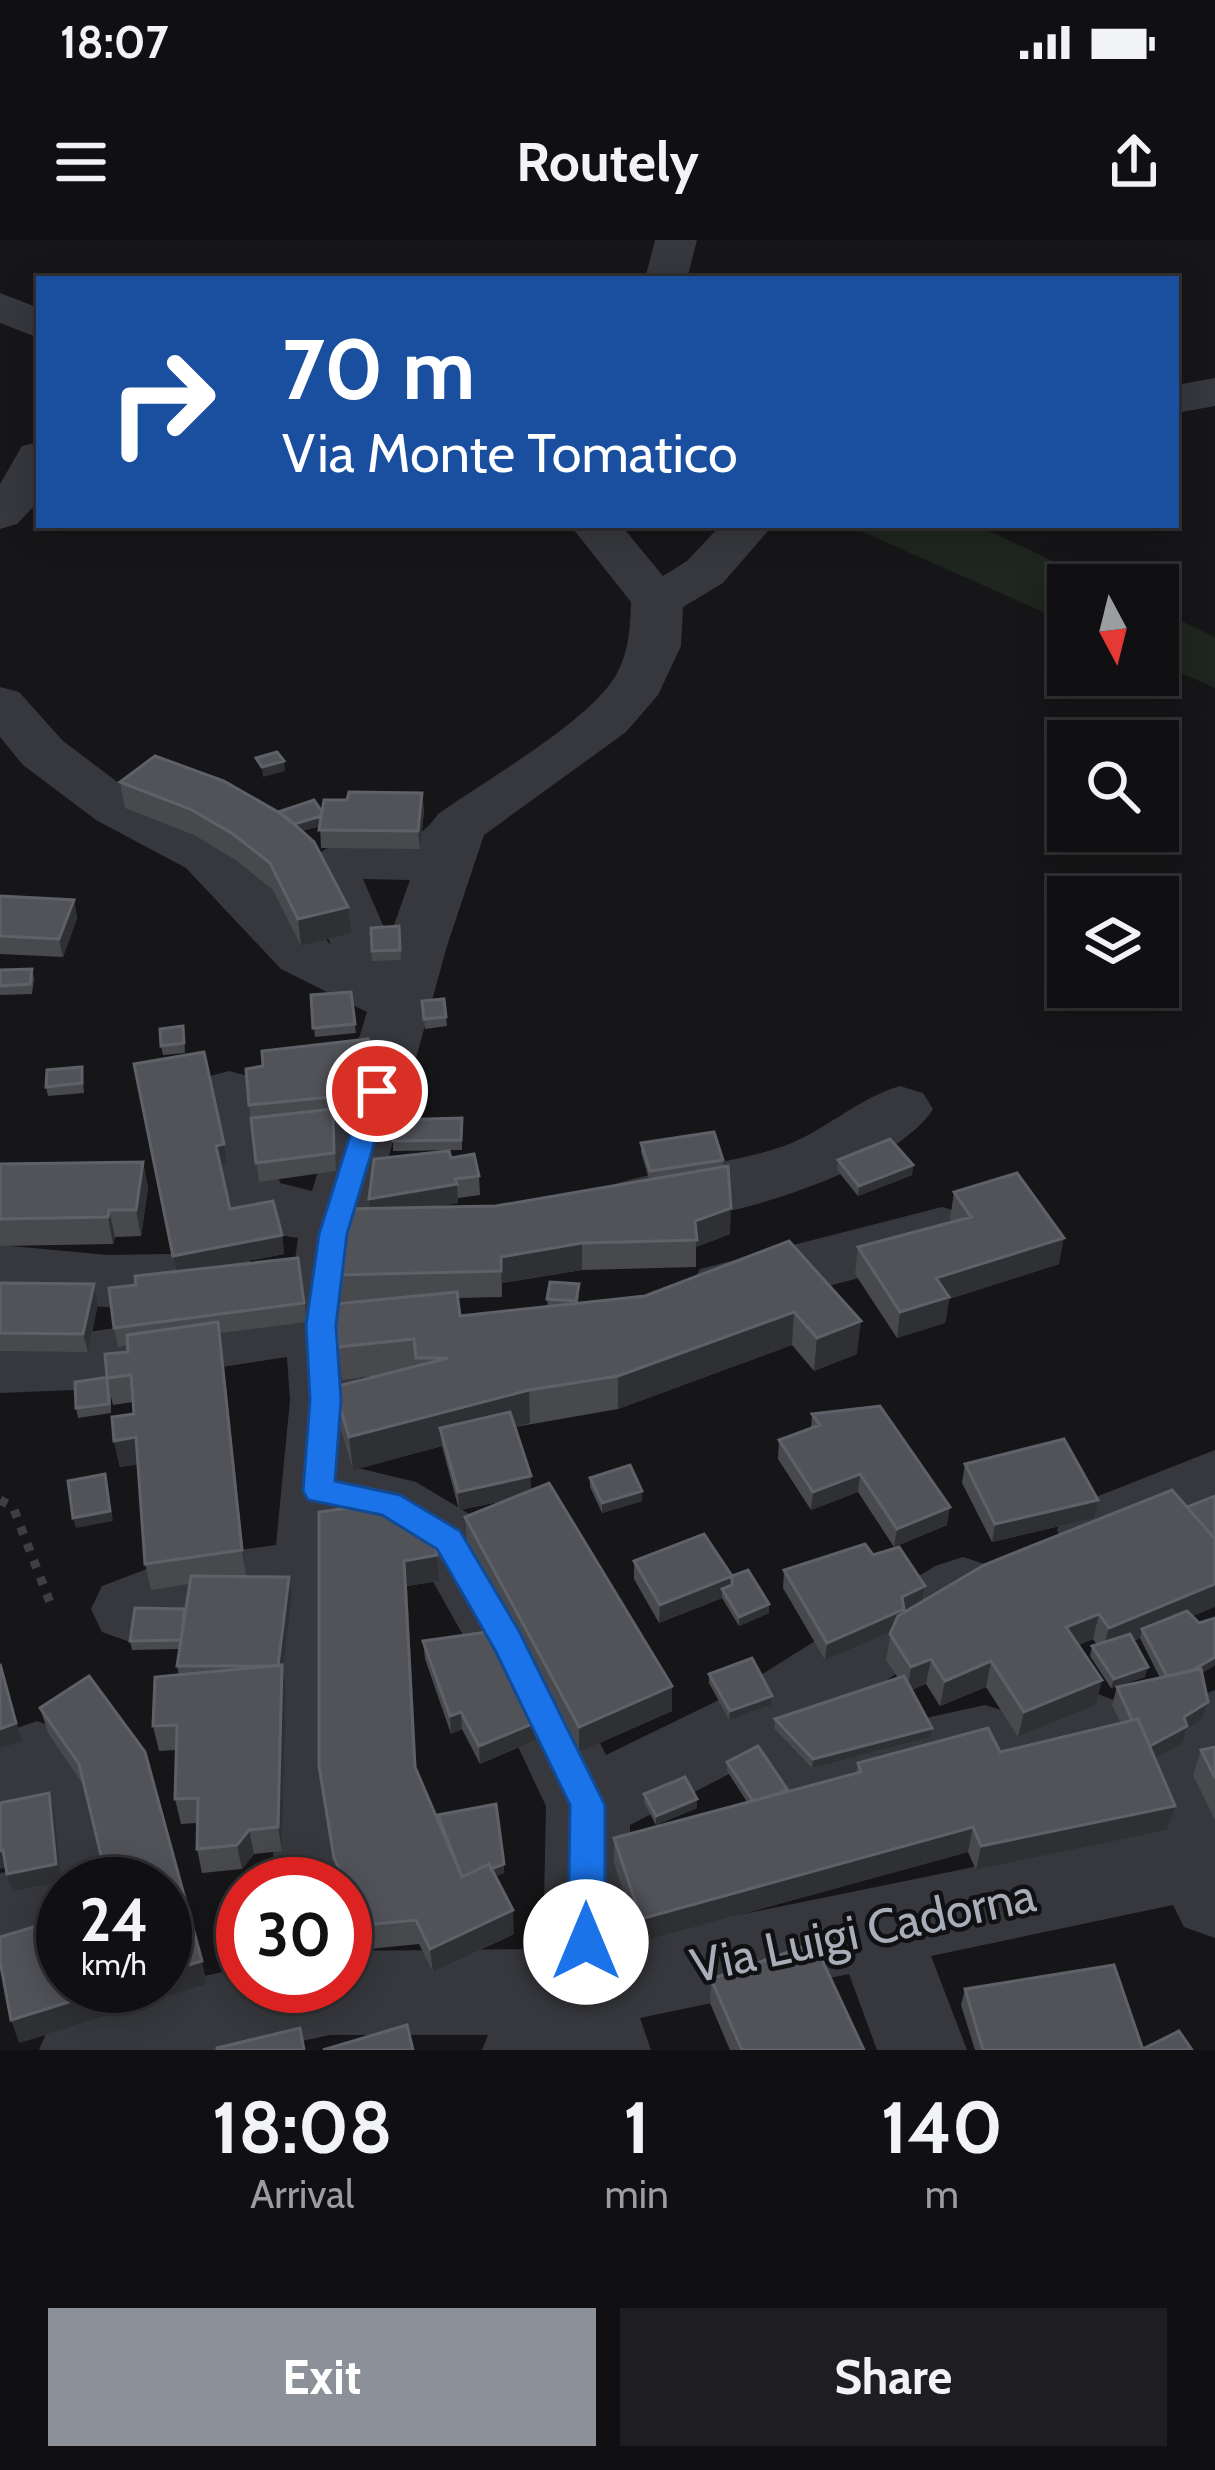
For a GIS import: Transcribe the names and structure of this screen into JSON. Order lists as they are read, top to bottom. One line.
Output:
{"streets":{"street":["Via Luigi Cadorna"]},"north":"bottom","page":{"status":"18:07","header":"Routely","turn":["70 m","Via Monte Tomatico"],"speed":"24 km/h","limit":"30","eta":["18:08","Arrival","1","min","140","m"],"buttons":["Exit","Share"]}}
